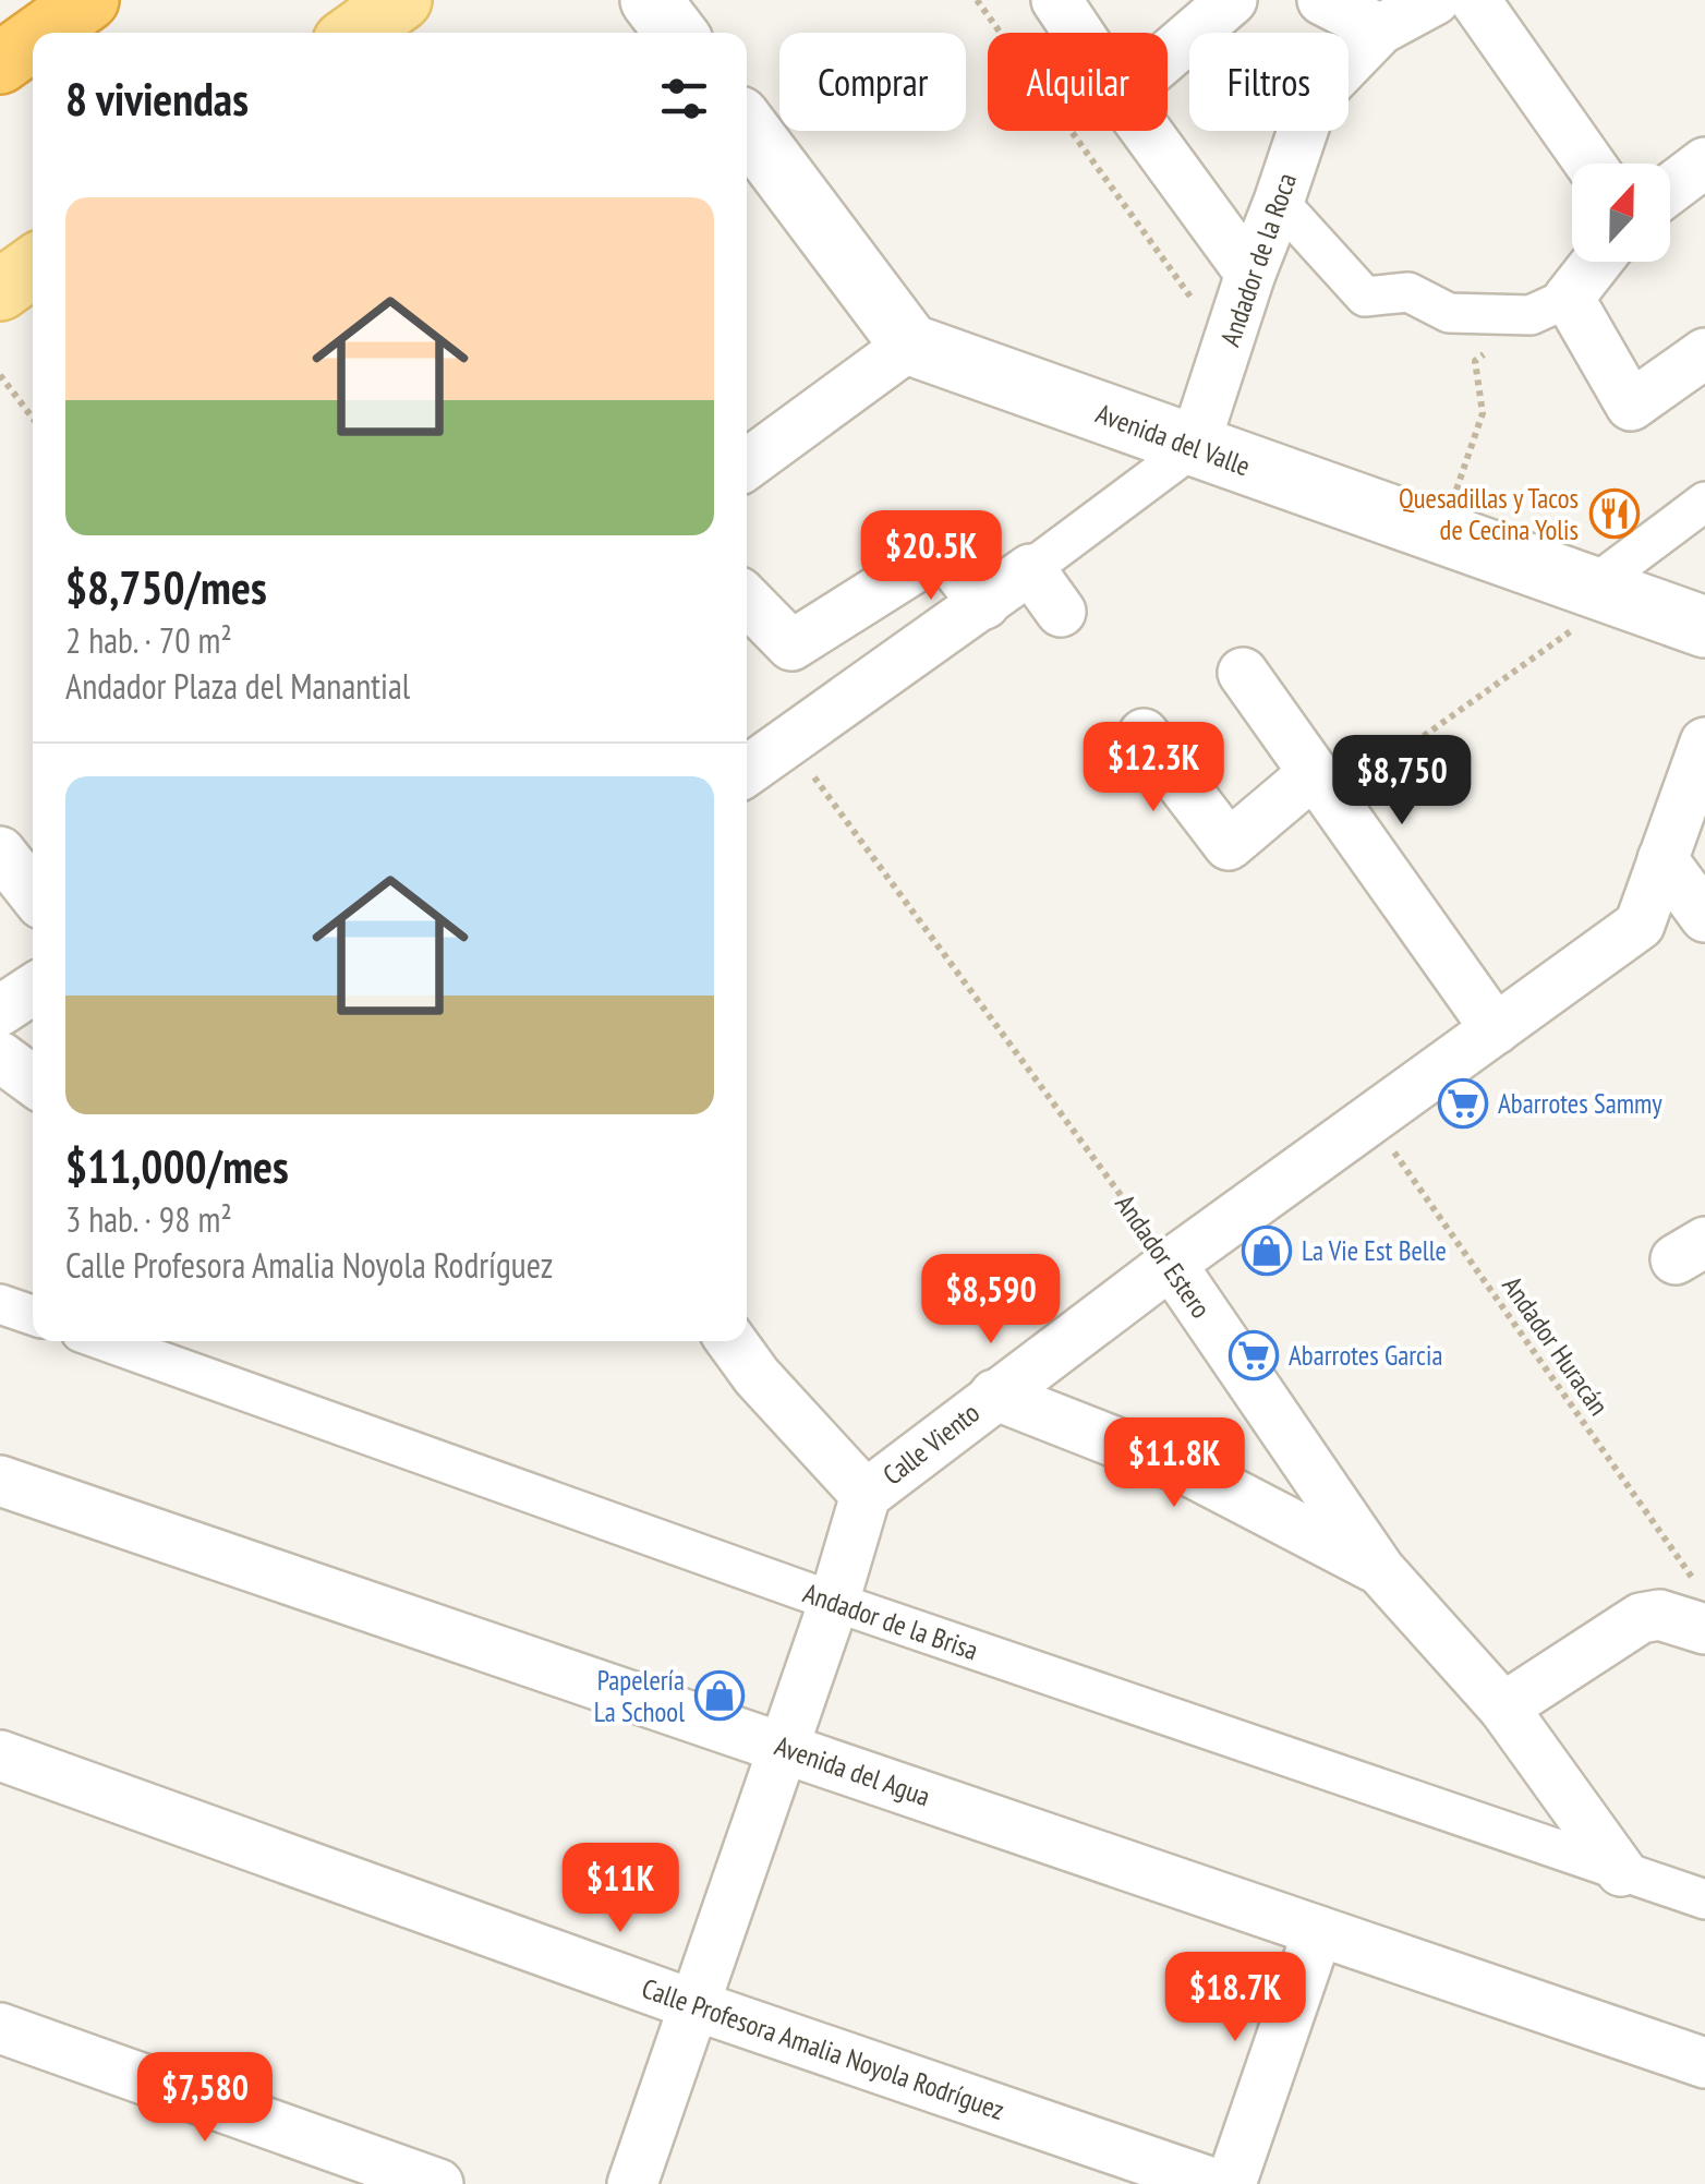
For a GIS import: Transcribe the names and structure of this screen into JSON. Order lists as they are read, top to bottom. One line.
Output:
{"streets":{"street":["Andador de la Roca","Avenida del Valle","Andador Estero","Calle Viento","Andador de la Brisa","Avenida del Agua","Calle Profesora Amalia Noyola Rodríguez"],"path":["Andador Huracán"]},"crossings":[["Andador de la Roca","Avenida del Valle"],["Andador Estero","Calle Viento"],["Andador Estero","Andador de la Brisa"],["Andador Huracán","Calle Viento"],["Calle Viento","Andador de la Brisa"],["Calle Viento","Avenida del Agua"],["Calle Viento","Calle Profesora Amalia Noyola Rodríguez"]],"places":{"restaurant":["Quesadillas y Tacos de Cecina Yolis"],"supermarket":["Abarrotes Sammy","Abarrotes Garcia"],"shop":["La Vie Est Belle","Papelería La School"]},"north":"top","page":{"chip":["Comprar","Alquilar","Filtros"],"heading":"8 viviendas","list":[{"name":"$8,750/mes","note":"2 hab. · 70 m² · Andador Plaza del Manantial"},{"name":"$11,000/mes","note":"3 hab. · 98 m² · Calle Profesora Amalia Noyola Rodríguez"}],"price":["$20.5K","$12.3K","$8,750","$8,590","$11.8K","$11K","$18.7K","$7,580"]}}
